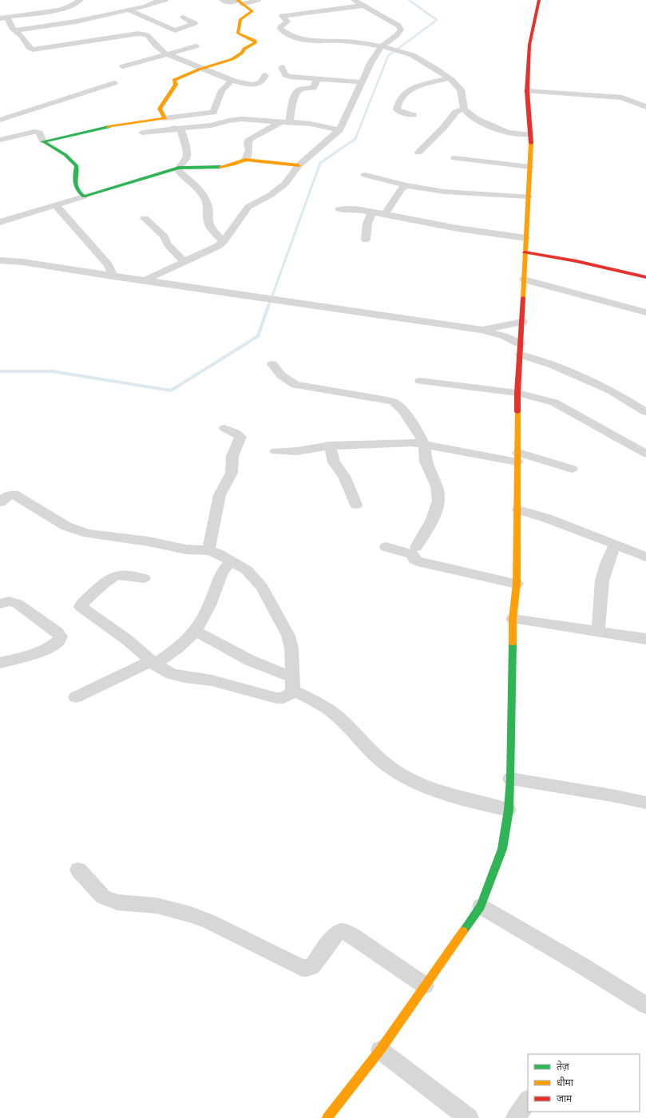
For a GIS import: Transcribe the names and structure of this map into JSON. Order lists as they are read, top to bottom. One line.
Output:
{"legend":["तेज़","धीमा","जाम"]}
